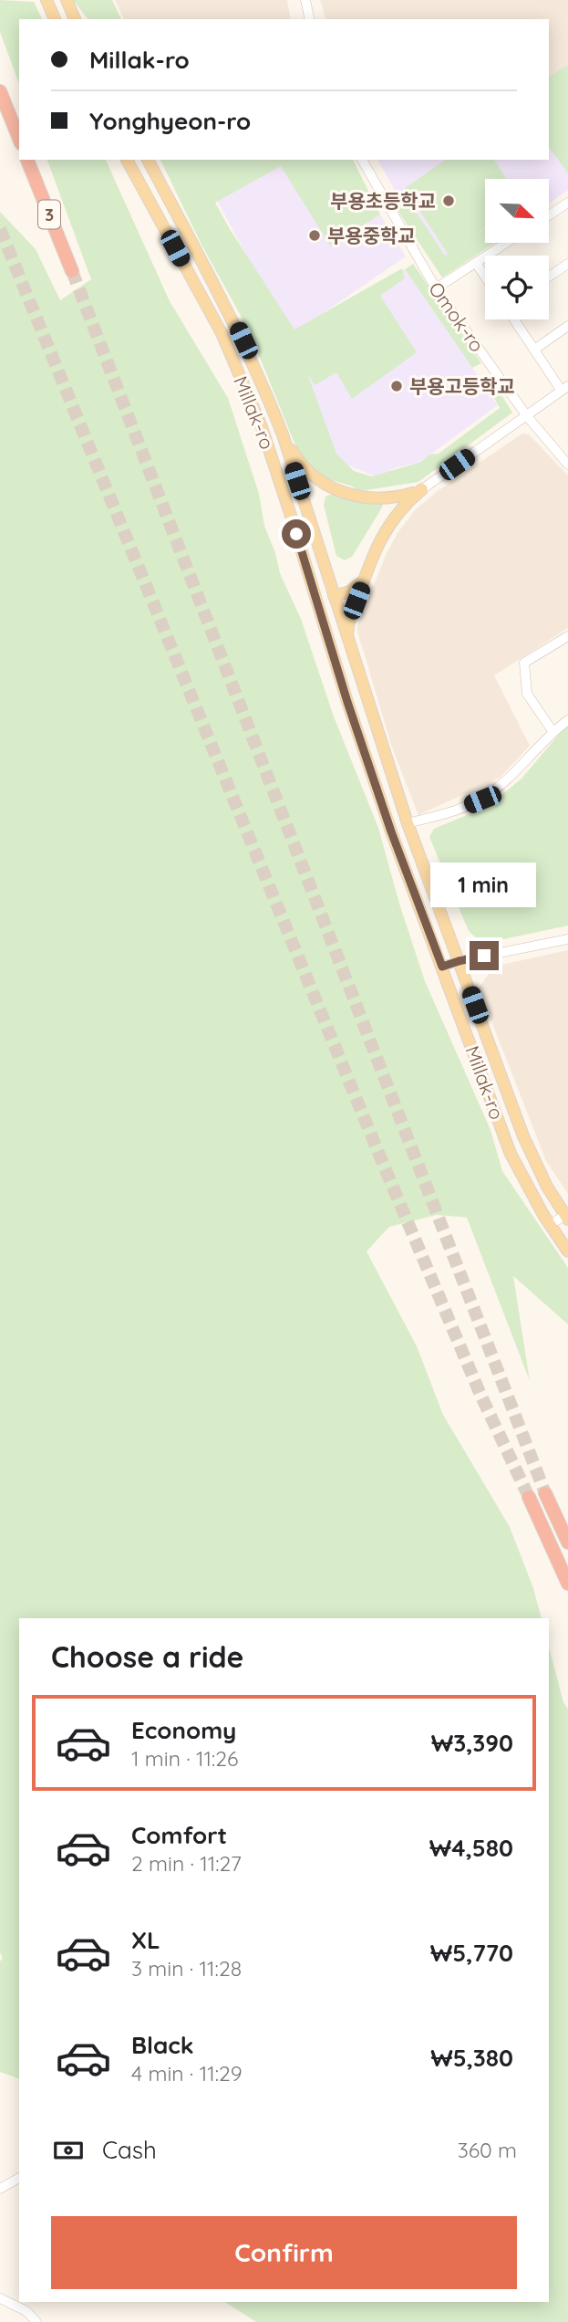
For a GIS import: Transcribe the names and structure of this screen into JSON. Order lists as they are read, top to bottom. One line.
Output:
{"streets":{"highway":["3"],"main road":["Millak-ro"],"street":["Omok-ro"]},"places":["부용초등학교","부용중학교","부용고등학교"],"north":"bottom right","page":{"banner":["Millak-ro","Yonghyeon-ro"],"bubble":"1 min","heading":"Choose a ride","list":[{"name":"Economy","note":"1 min · 11:26","value":"₩3,390"},{"name":"Comfort","note":"2 min · 11:27","value":"₩4,580"},{"name":"XL","note":"3 min · 11:28","value":"₩5,770"},{"name":"Black","note":"4 min · 11:29","value":"₩5,380"}],"pay":["Cash","360 m"],"buttons":"Confirm"}}
